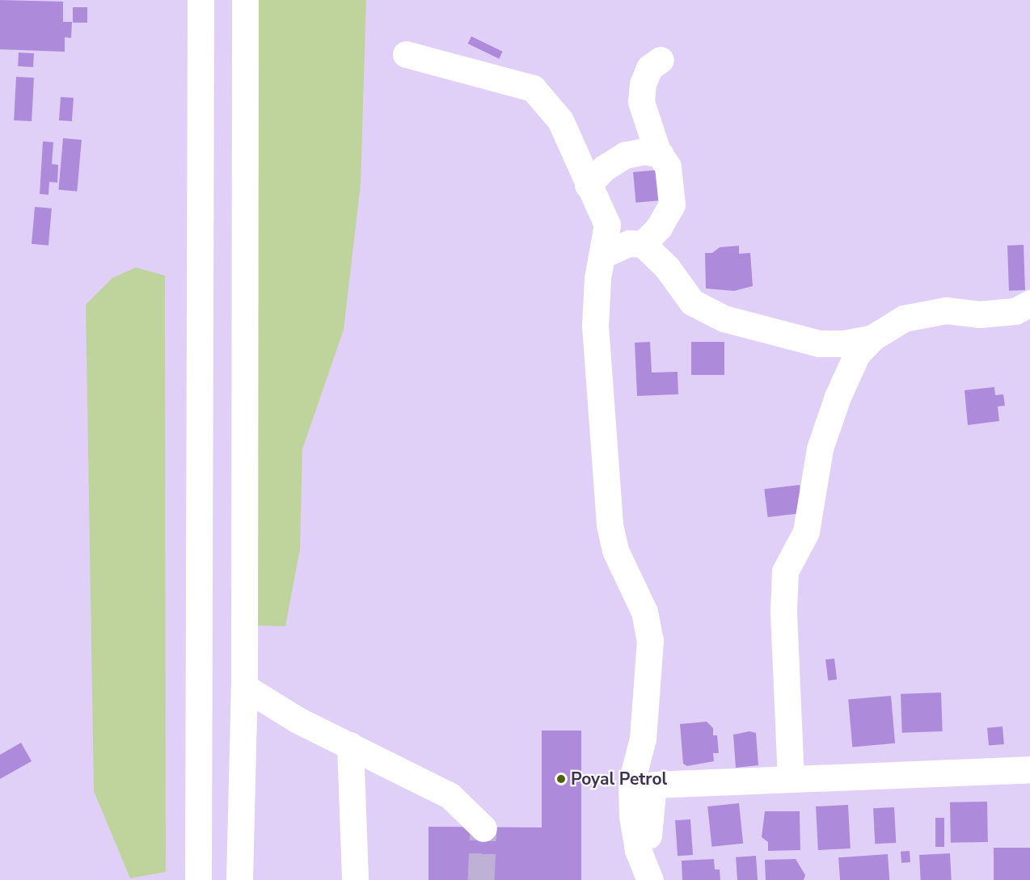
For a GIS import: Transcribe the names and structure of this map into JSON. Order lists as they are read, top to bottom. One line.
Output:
{"places":["Poyal Petrol"]}
